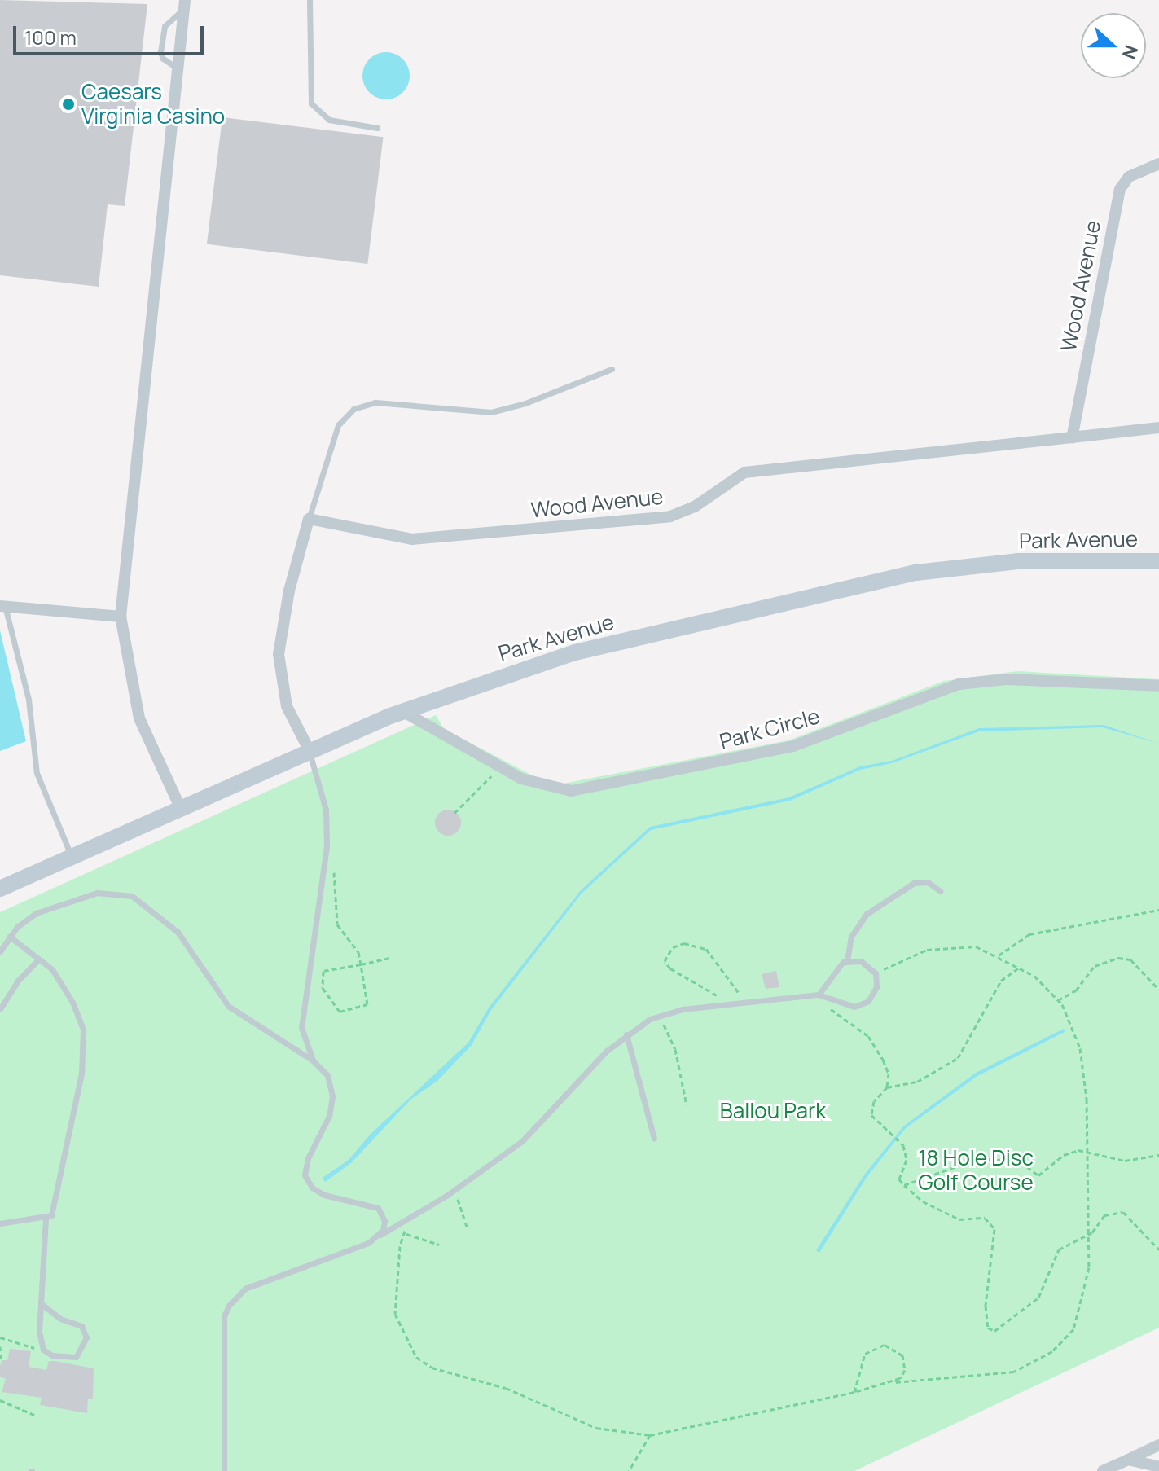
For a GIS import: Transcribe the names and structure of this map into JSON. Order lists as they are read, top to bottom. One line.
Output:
{"streets":{"main road":["Park Avenue"],"street":["Wood Avenue","Park Circle"]},"crossings":[["Park Avenue","Park Circle"]],"parks":["Ballou Park","18 Hole Disc Golf Course"],"places":["Caesars Virginia Casino"],"scale_bar":"100 m","north":"right"}
